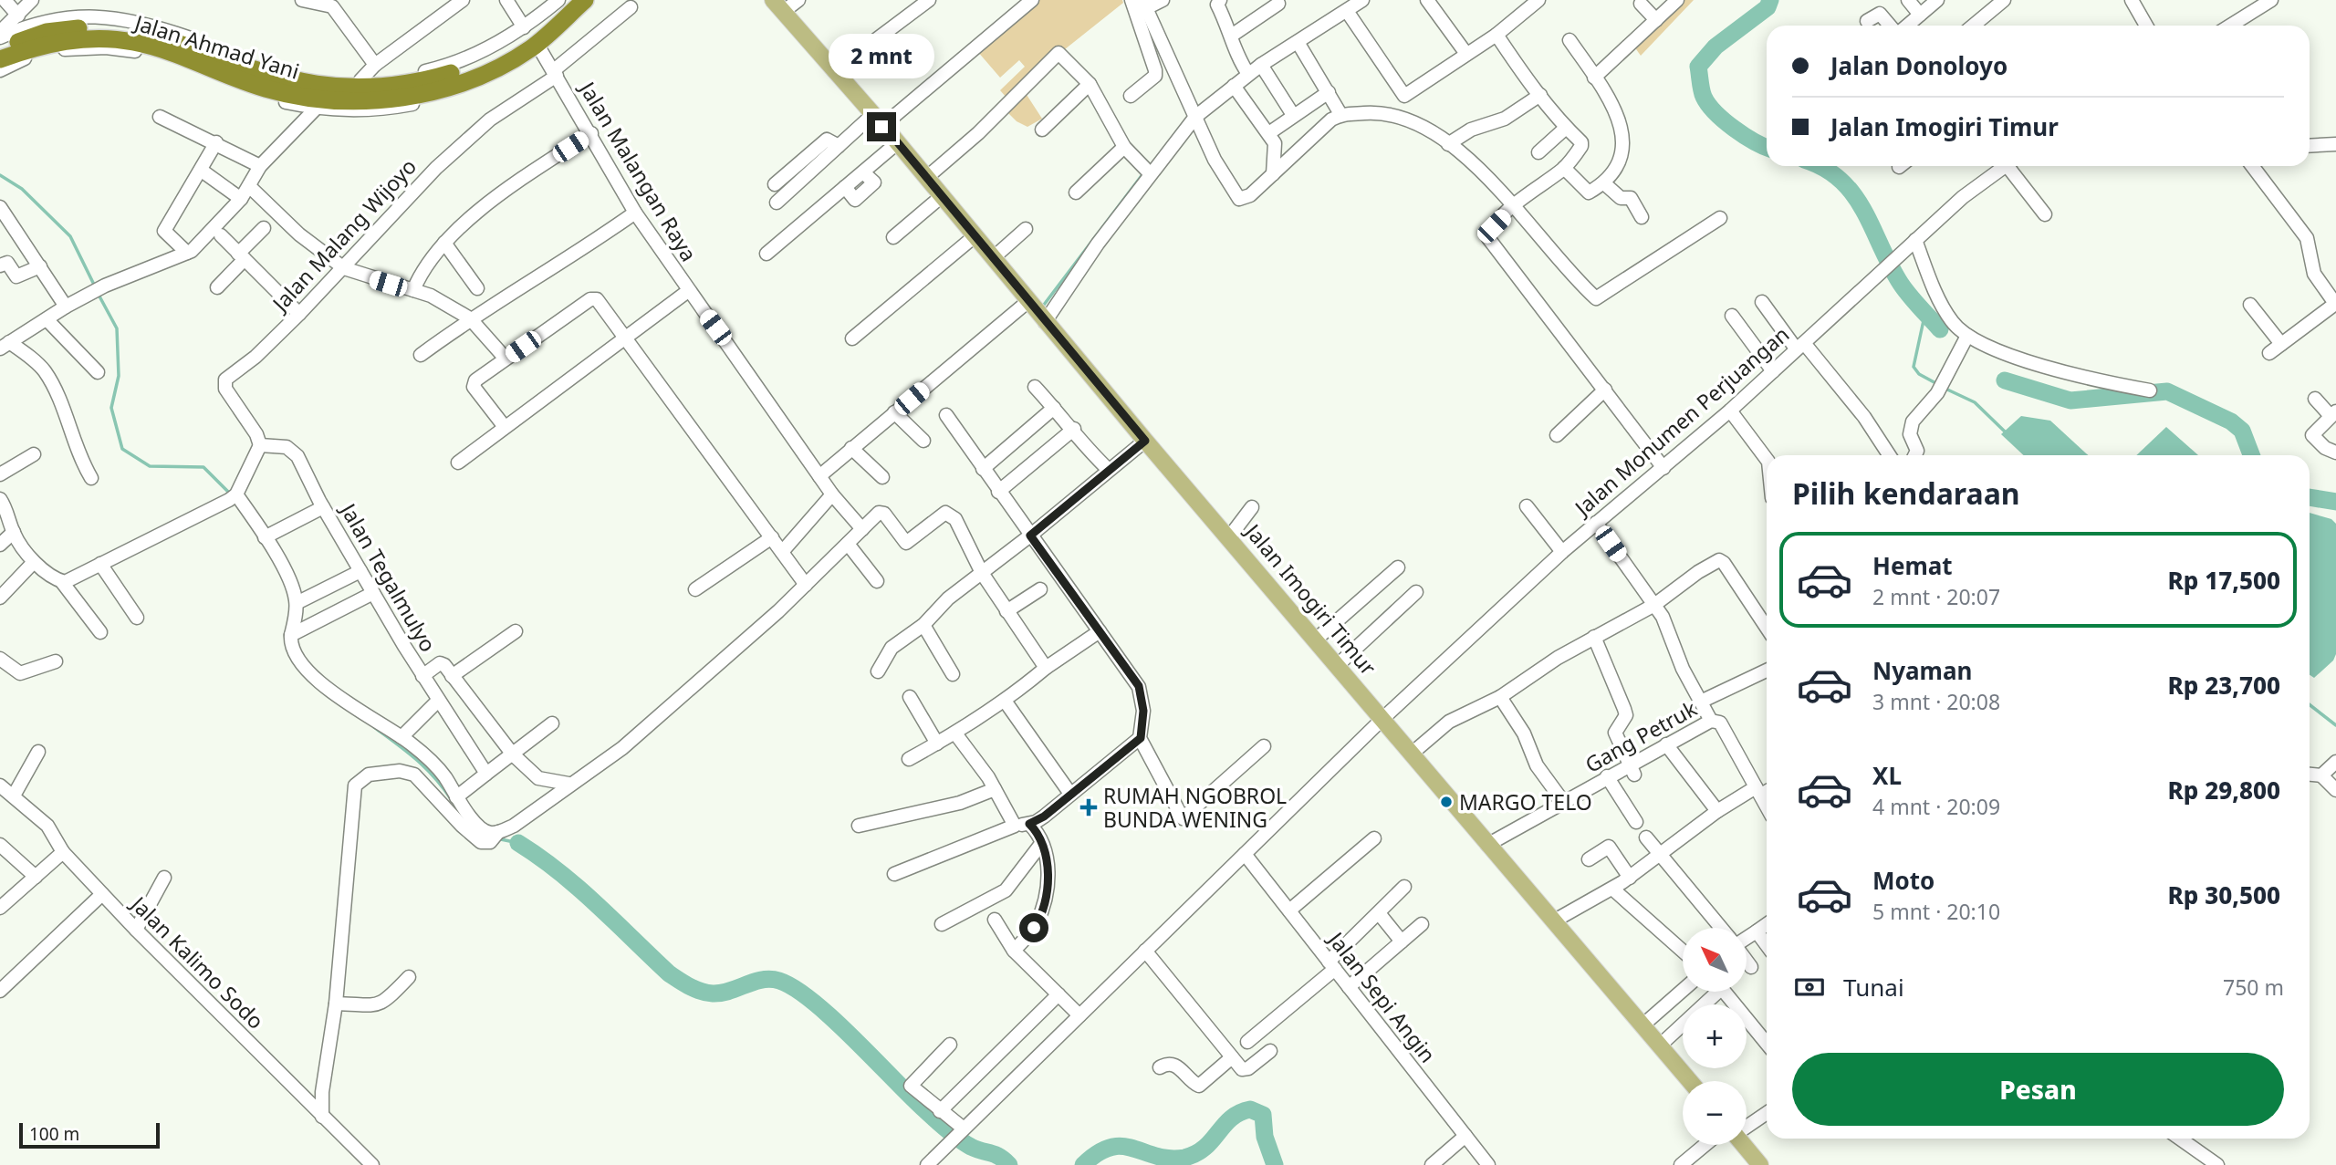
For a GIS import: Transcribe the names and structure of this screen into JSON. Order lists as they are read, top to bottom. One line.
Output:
{"streets":{"highway":["Jalan Ahmad Yani"],"main road":["Jalan Imogiri Timur"],"street":["Jalan Malangan Raya","Jalan Malang Wijoyo","Jalan Monumen Perjuangan","Jalan Tegalmulyo","Gang Petruk","Jalan Kalimo Sodo","Jalan Sepi Angin"]},"crossings":[["Jalan Malangan Raya","Jalan Malang Wijoyo"],["Jalan Malang Wijoyo","Jalan Tegalmulyo"],["Jalan Monumen Perjuangan","Jalan Imogiri Timur"],["Jalan Monumen Perjuangan","Jalan Sepi Angin"],["Jalan Imogiri Timur","Gang Petruk"]],"places":{"other":["MARGO TELO"],"health":["RUMAH NGOBROL BUNDA WENING"]},"scale_bar":"100 m","north":"top left","page":{"banner":["Jalan Donoloyo","Jalan Imogiri Timur"],"bubble":"2 mnt","heading":"Pilih kendaraan","list":[{"name":"Hemat","note":"2 mnt · 20:07","value":"Rp 17,500"},{"name":"Nyaman","note":"3 mnt · 20:08","value":"Rp 23,700"},{"name":"XL","note":"4 mnt · 20:09","value":"Rp 29,800"},{"name":"Moto","note":"5 mnt · 20:10","value":"Rp 30,500"}],"map_buttons":["+","−"],"pay":["Tunai","750 m"],"buttons":"Pesan","scale":"100 m"}}
